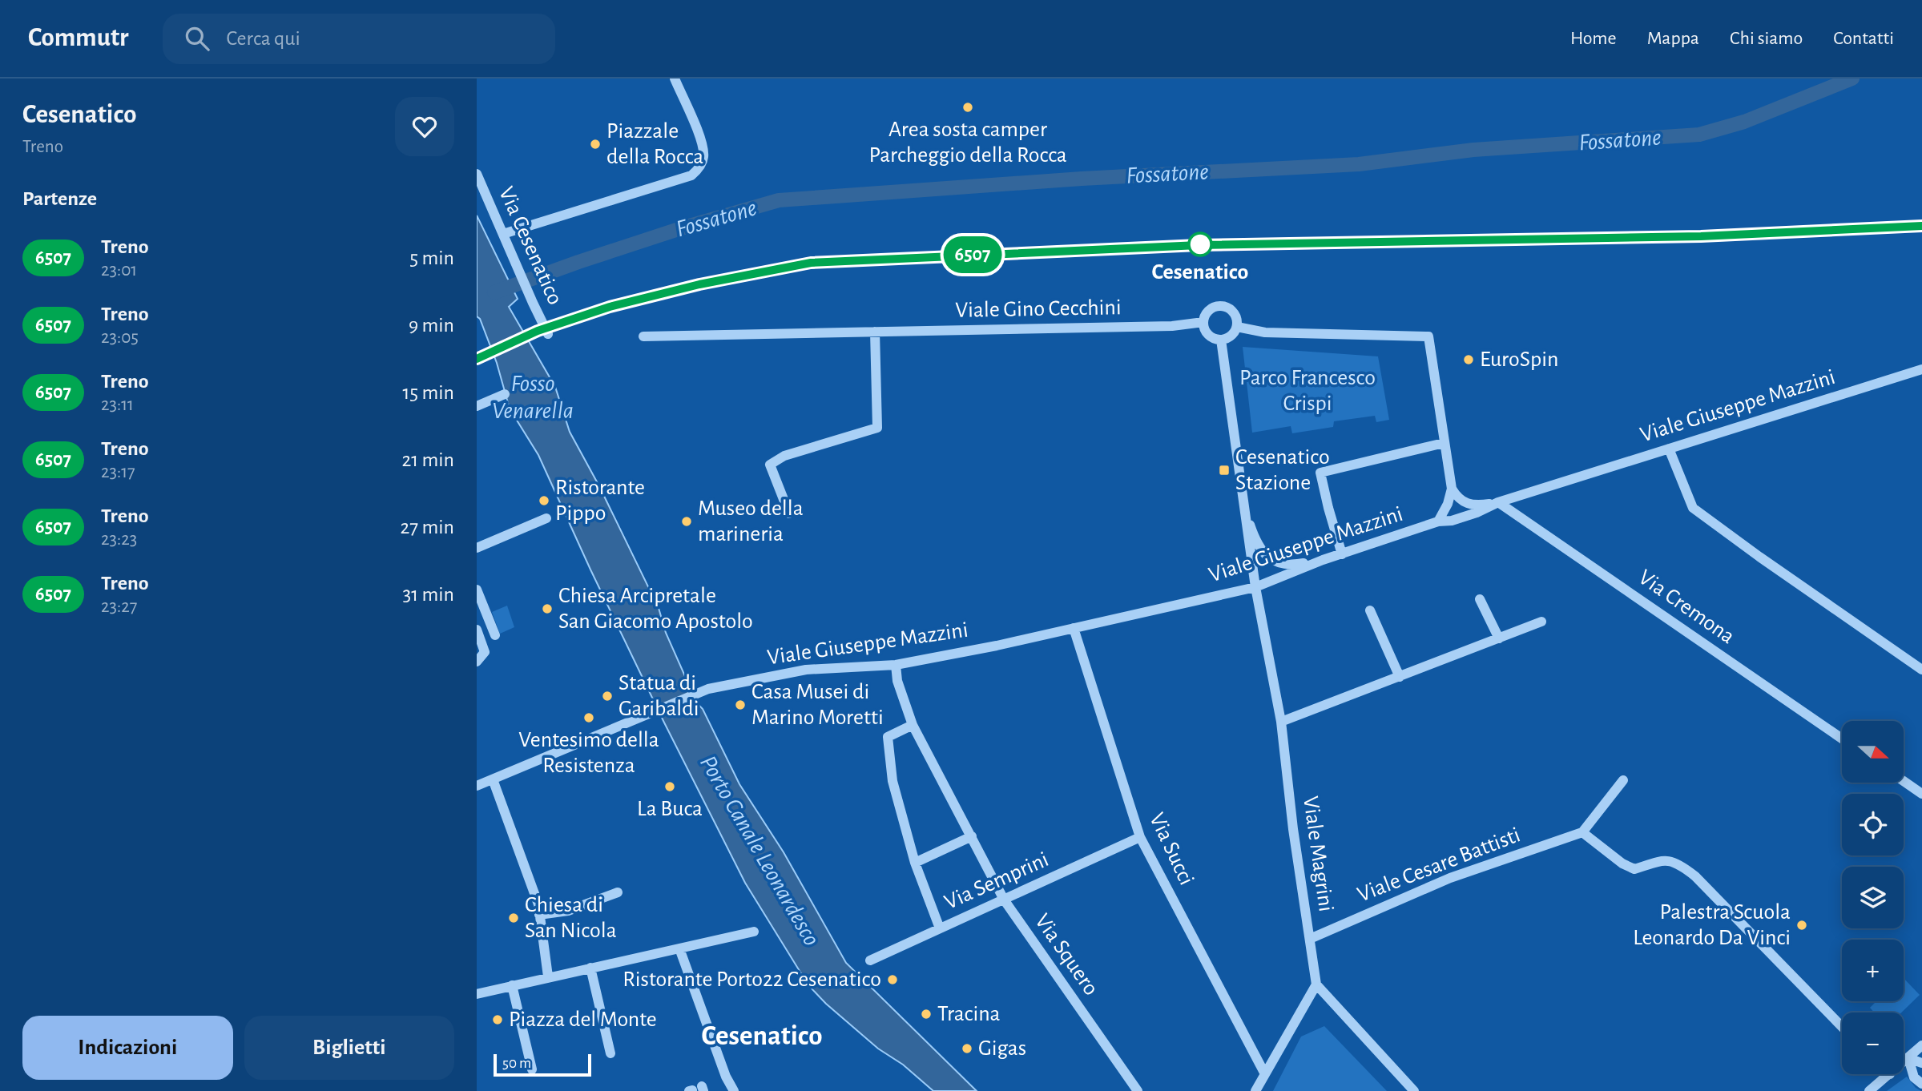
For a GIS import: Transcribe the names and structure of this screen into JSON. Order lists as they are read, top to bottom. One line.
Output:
{"streets":{"street":["Via Cesenatico","Viale Gino Cecchini","Viale Giuseppe Mazzini","Via Cremona","Via Succi","Viale Magrini","Viale Cesare Battisti","Via Semprini","Via Squero"]},"crossings":[["Viale Giuseppe Mazzini","Via Cremona"],["Viale Giuseppe Mazzini","Via Succi"],["Viale Giuseppe Mazzini","Viale Magrini"],["Viale Giuseppe Mazzini","Via Squero"],["Via Succi","Via Semprini"],["Viale Magrini","Viale Cesare Battisti"],["Via Semprini","Via Squero"]],"districts":["Cesenatico"],"water":["Fossatone","Fosso Venarella","Porto Canale Leonardesco"],"parks":["Parco Francesco Crispi"],"places":{"other":["Area sosta camper Parcheggio della Rocca","Piazzale della Rocca","Cesenatico","EuroSpin","Ristorante Pippo","Museo della marineria","Chiesa Arcipretale San Giacomo Apostolo","Statua di Garibaldi","Casa Musei di Marino Moretti","Ventesimo della Resistenza","La Buca","Chiesa di San Nicola","Palestra Scuola Leonardo Da Vinci","Ristorante Porto22 Cesenatico","Tracina","Piazza del Monte","Gigas"],"transit":["Cesenatico Stazione"]},"scale_bar":"50 m","north":"right","page":{"header":"Commutr","search":"Cerca qui","nav":["Home","Mappa","Chi siamo","Contatti"],"heading":[["Cesenatico","Treno"],"Partenze"],"on_map":"6507","list":[{"mark":"6507","name":"Treno","note":"23:01","value":"5 min"},{"mark":"6507","name":"Treno","note":"23:05","value":"9 min"},{"mark":"6507","name":"Treno","note":"23:11","value":"15 min"},{"mark":"6507","name":"Treno","note":"23:17","value":"21 min"},{"mark":"6507","name":"Treno","note":"23:23","value":"27 min"},{"mark":"6507","name":"Treno","note":"23:27","value":"31 min"}],"map_buttons":["+","−"],"buttons":["Indicazioni","Biglietti"],"scale":"50 m"}}
